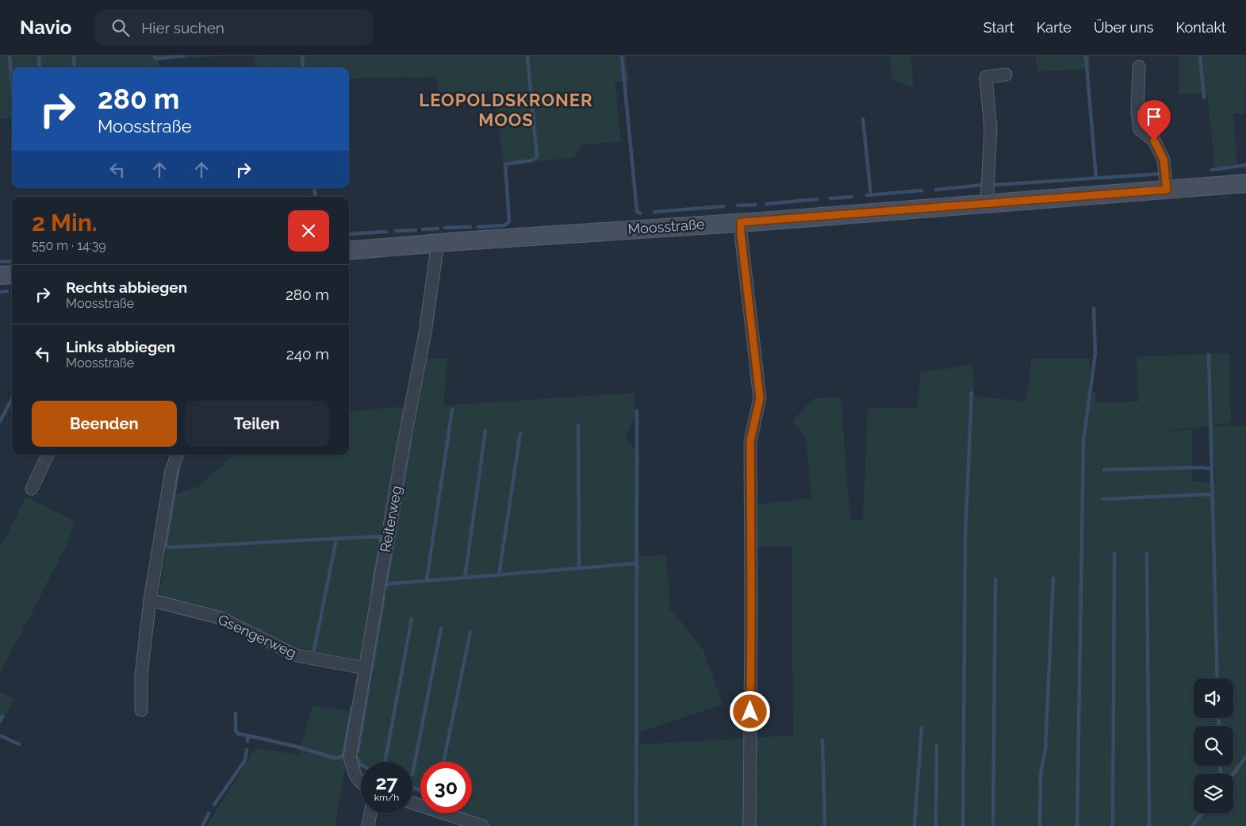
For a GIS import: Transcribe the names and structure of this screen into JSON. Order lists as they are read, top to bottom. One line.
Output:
{"streets":{"street":["Moosstraße","Reiterweg","Gsengerweg"]},"crossings":[["Moosstraße","Reiterweg"],["Reiterweg","Gsengerweg"]],"districts":["LEOPOLDSKRONER MOOS"],"page":{"header":"Navio","search":"Hier suchen","nav":["Start","Karte","Über uns","Kontakt"],"turn":["280 m","Moosstraße"],"heading":["2 Min.","550 m · 14:39"],"list":[{"name":"Rechts abbiegen","note":"Moosstraße","value":"280 m"},{"name":"Links abbiegen","note":"Moosstraße","value":"240 m"}],"buttons":["Beenden","Teilen"],"speed":"27 km/h","limit":"30"}}
